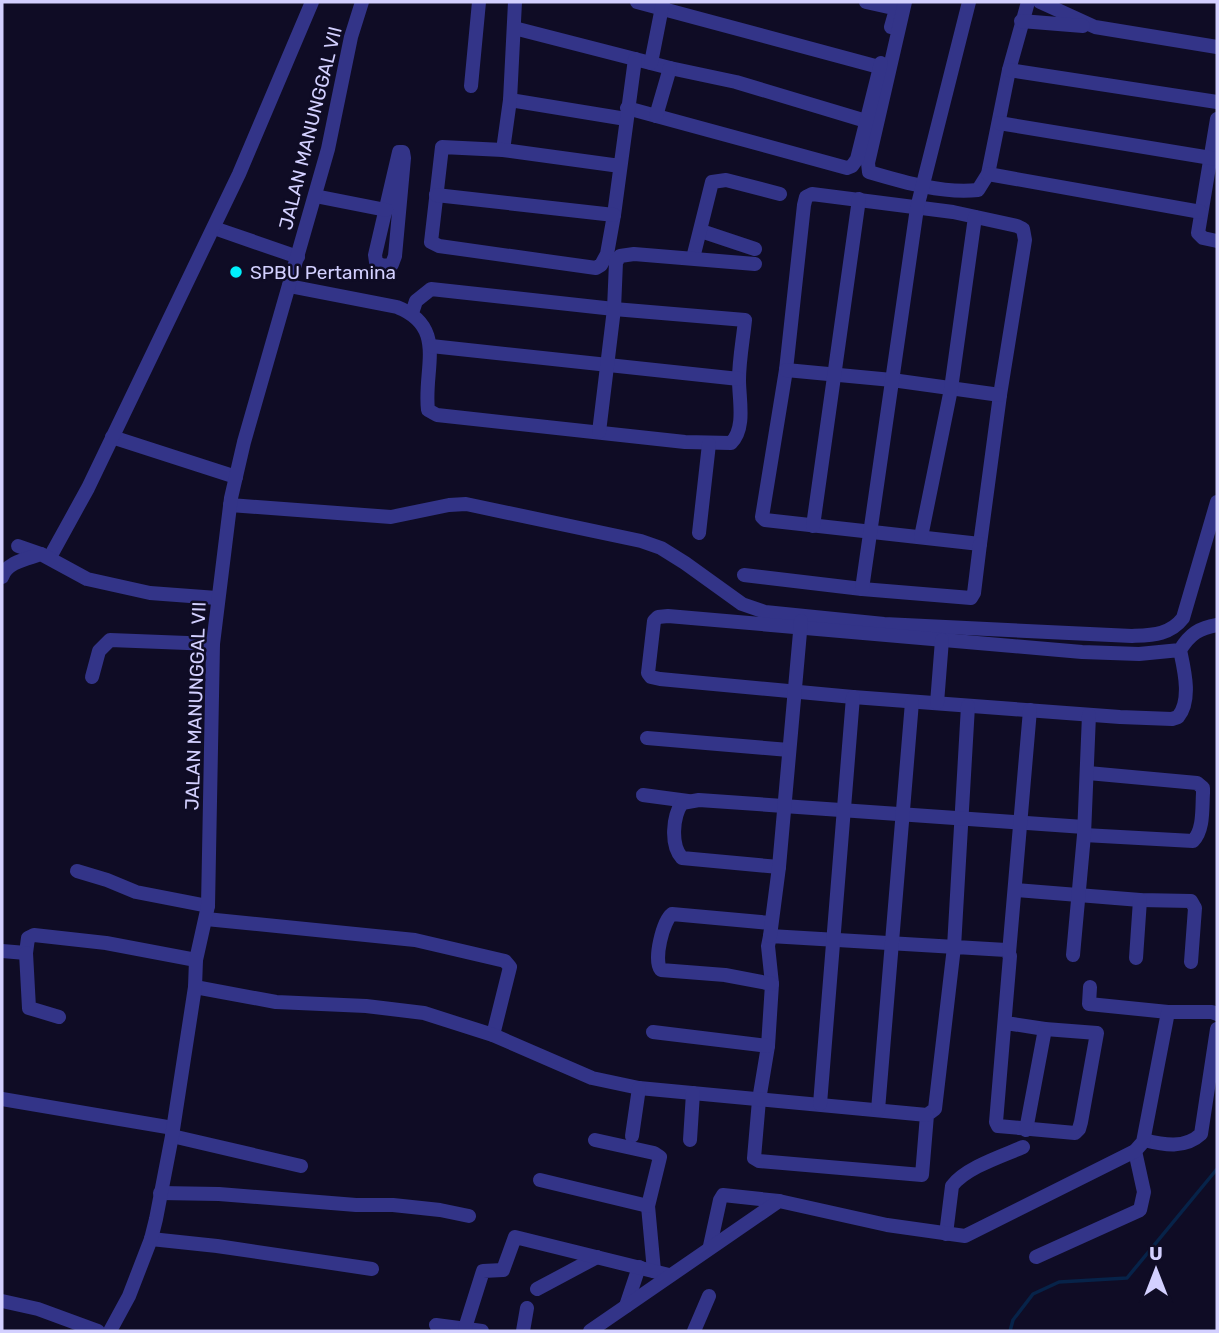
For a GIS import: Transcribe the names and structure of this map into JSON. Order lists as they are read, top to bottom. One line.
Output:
{"streets":{"street":["JALAN MANUNGGAL VII"]},"places":["SPBU Pertamina"],"north":"top"}
